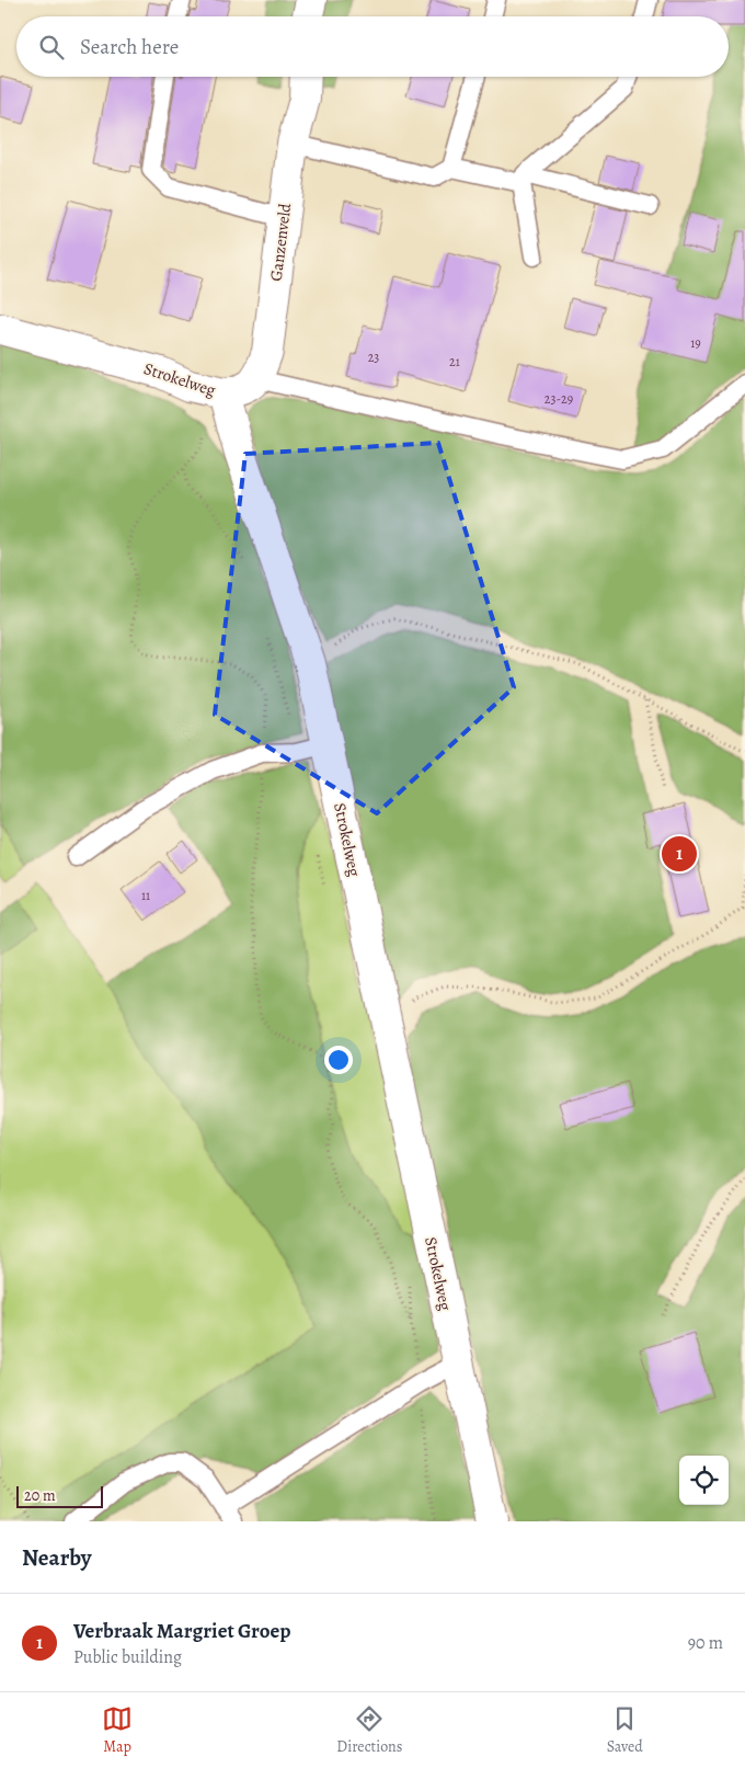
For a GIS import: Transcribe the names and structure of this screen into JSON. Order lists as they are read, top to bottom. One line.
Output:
{"streets":{"street":["Ganzenveld","Strokelweg"]},"house_numbers":["19","23","21","23-29","11"],"scale_bar":"20 m","page":{"search":"Search here","pins":"1","scale":"20 m","heading":"Nearby","list":[{"mark":"1","name":"Verbraak Margriet Groep","note":"Public building","value":"90 m"}],"nav":["Map","Directions","Saved"]}}
